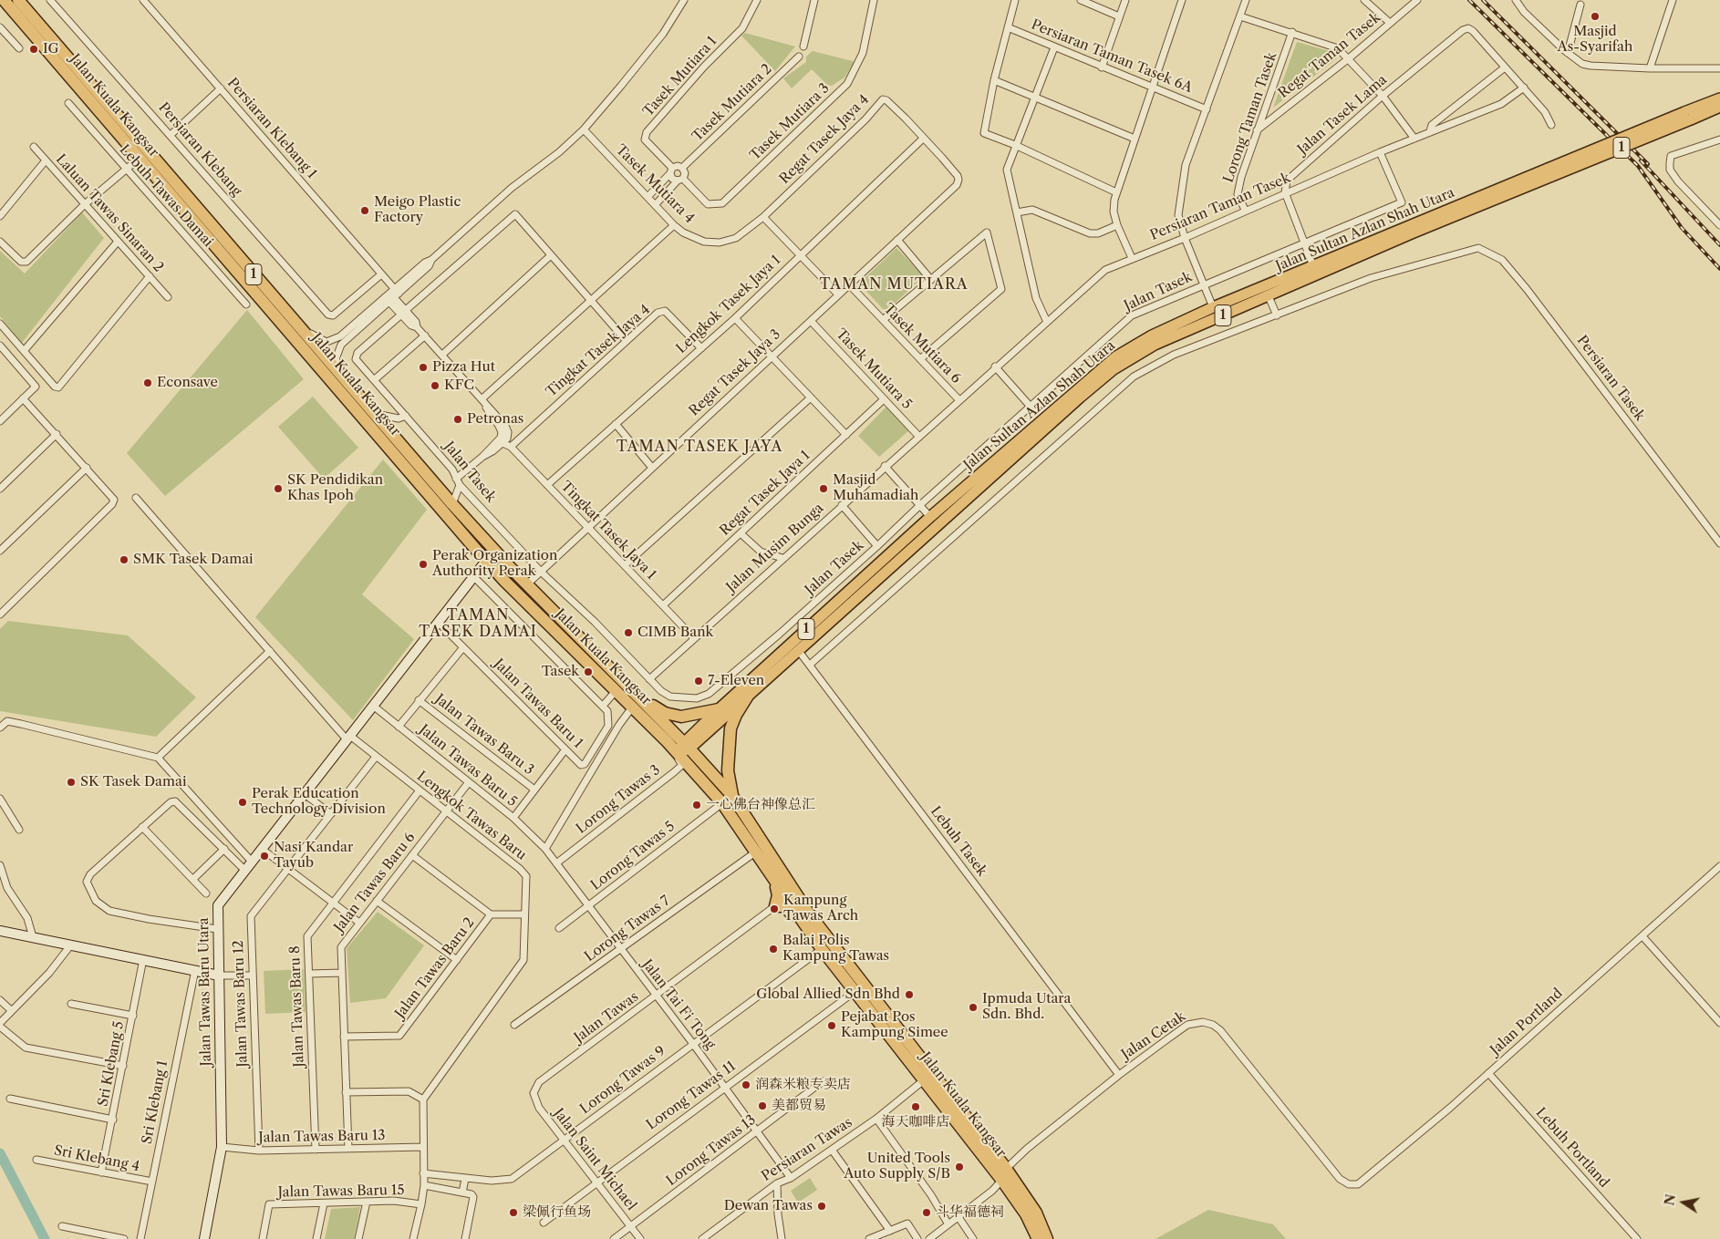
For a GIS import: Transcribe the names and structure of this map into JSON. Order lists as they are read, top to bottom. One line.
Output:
{"streets":{"highway":["Jalan Kuala Kangsar","1"],"main road":["Jalan Sultan Azlan Shah Utara"],"street":["Regat Taman Tasek","Persiaran Taman Tasek 6A","Tasek Mutiara 1","Tasek Mutiara 2","Jalan Tasek Lama","Lorong Taman Tasek","Tasek Mutiara 3","Persiaran Klebang 1","Regat Tasek Jaya 4","Persiaran Klebang","Tasek Mutiara 4","Lebuh Tawas Damai","Persiaran Taman Tasek","Laluan Tawas Sinaran 2","Jalan Tasek","Lengkok Tasek Jaya 1","Tasek Mutiara 6","Tingkat Tasek Jaya 4","Tasek Mutiara 5","Regat Tasek Jaya 3","Persiaran Tasek","Regat Tasek Jaya 1","Tingkat Tasek Jaya 1","Jalan Musim Bunga","Jalan Tawas Baru 1","Jalan Tawas Baru 3","Jalan Tawas Baru 5","Lorong Tawas 3","Lengkok Tawas Baru","Lebuh Tasek","Lorong Tawas 5","Jalan Tawas Baru 6","Lorong Tawas 7","Jalan Tawas Baru 2","Jalan Tawas Baru Utara","Jalan Tawas Baru 12","Jalan Tai Fi Tong","Jalan Tawas Baru 8","Jalan Tawas","Jalan Portland","Jalan Cetak","Sri Klebang 5","Lorong Tawas 9","Lorong Tawas 11","Sri Klebang 1","Jalan Tawas Baru 13","Lebuh Portland","Persiaran Tawas","Lorong Tawas 13","Sri Klebang 4","Jalan Saint Michael","Jalan Tawas Baru 15"]},"crossings":[["Regat Taman Tasek","Lorong Taman Tasek"],["Tasek Mutiara 1","Tasek Mutiara 2"],["Tasek Mutiara 1","Tasek Mutiara 3"],["Tasek Mutiara 2","Tasek Mutiara 3"],["Jalan Kuala Kangsar","Jalan Sultan Azlan Shah Utara"],["Jalan Kuala Kangsar","Regat Tasek Jaya 3"],["Jalan Kuala Kangsar","Lorong Tawas 3"],["Jalan Kuala Kangsar","Lorong Tawas 5"],["Jalan Kuala Kangsar","Lorong Tawas 7"],["Jalan Kuala Kangsar","Jalan Tawas Baru Utara"],["Jalan Kuala Kangsar","Jalan Tawas"],["Jalan Kuala Kangsar","Jalan Cetak"],["Jalan Kuala Kangsar","Lorong Tawas 9"],["Jalan Kuala Kangsar","Lorong Tawas 11"],["Jalan Kuala Kangsar","Persiaran Tawas"],["Jalan Tasek Lama","Persiaran Taman Tasek"],["Lorong Taman Tasek","Persiaran Taman Tasek"],["Persiaran Klebang 1","Persiaran Klebang"],["Persiaran Klebang 1","Jalan Tasek"],["Regat Tasek Jaya 4","Tasek Mutiara 4"],["Regat Tasek Jaya 4","Lengkok Tasek Jaya 1"],["Regat Tasek Jaya 4","Regat Tasek Jaya 3"],["Persiaran Taman Tasek","Jalan Tasek"],["Persiaran Taman Tasek","Tasek Mutiara 6"],["Persiaran Taman Tasek","Jalan Musim Bunga"],["Jalan Sultan Azlan Shah Utara","Lorong Tawas 3"],["Jalan Sultan Azlan Shah Utara","Lebuh Tasek"],["Jalan Tasek","Regat Tasek Jaya 3"],["Jalan Tasek","Jalan Musim Bunga"],["Lengkok Tasek Jaya 1","Tingkat Tasek Jaya 4"],["Lengkok Tasek Jaya 1","Tingkat Tasek Jaya 1"],["Tasek Mutiara 6","Regat Tasek Jaya 3"],["Tasek Mutiara 6","Jalan Musim Bunga"],["Tingkat Tasek Jaya 4","Tingkat Tasek Jaya 1"],["Tasek Mutiara 5","Regat Tasek Jaya 3"],["Tasek Mutiara 5","Regat Tasek Jaya 1"],["Tasek Mutiara 5","Jalan Musim Bunga"],["Regat Tasek Jaya 3","Tingkat Tasek Jaya 1"],["Regat Tasek Jaya 1","Tingkat Tasek Jaya 1"],["Tingkat Tasek Jaya 1","Jalan Musim Bunga"],["Jalan Tawas Baru 1","Jalan Tawas Baru Utara"],["Jalan Tawas Baru 5","Jalan Tawas Baru 6"],["Jalan Tawas Baru 5","Jalan Tawas Baru Utara"],["Jalan Tawas Baru 5","Jalan Tai Fi Tong"],["Lorong Tawas 3","Jalan Tai Fi Tong"],["Lengkok Tawas Baru","Jalan Tawas Baru 6"],["Lengkok Tawas Baru","Jalan Tawas Baru Utara"],["Lengkok Tawas Baru","Jalan Tawas Baru 12"],["Lengkok Tawas Baru","Jalan Tawas Baru 8"],["Lebuh Tasek","Jalan Cetak"],["Lorong Tawas 5","Jalan Tai Fi Tong"],["Jalan Tawas Baru 6","Jalan Tawas Baru 2"],["Jalan Tawas Baru 6","Jalan Tawas Baru 13"],["Lorong Tawas 7","Jalan Tai Fi Tong"],["Jalan Tawas Baru Utara","Jalan Tawas Baru 13"],["Jalan Tawas Baru 12","Jalan Tawas Baru 13"],["Jalan Tai Fi Tong","Jalan Tawas"],["Jalan Tai Fi Tong","Lorong Tawas 9"],["Jalan Tai Fi Tong","Lorong Tawas 11"],["Jalan Tai Fi Tong","Persiaran Tawas"],["Jalan Tai Fi Tong","Lorong Tawas 13"],["Jalan Tawas Baru 8","Jalan Tawas Baru 13"],["Jalan Tawas","Jalan Saint Michael"],["Jalan Portland","Jalan Cetak"],["Jalan Portland","Lebuh Portland"],["Sri Klebang 5","Sri Klebang 4"],["Lorong Tawas 9","Jalan Saint Michael"],["Lorong Tawas 11","Jalan Saint Michael"],["Sri Klebang 1","Sri Klebang 4"],["Lorong Tawas 13","Jalan Saint Michael"]],"districts":["TAMAN MUTIARA","TAMAN TASEK JAYA","TAMAN TASEK DAMAI"],"places":["Masjid As-Syarifah","IG","Meigo Plastic Factory","Pizza Hut","Econsave","KFC","Petronas","SK Pendidikan Khas Ipoh","Masjid Muhamadiah","SMK Tasek Damai","Perak Organization Authority Perak","CIMB Bank","Tasek","7-Eleven","SK Tasek Damai","Perak Education Technology Division","一心佛台神像总汇","Nasi Kandar Tayub","Kampung Tawas Arch","Balai Polis Kampung Tawas","Global Allied Sdn Bhd","Ipmuda Utara Sdn. Bhd.","Pejabat Pos Kampung Simee","润森米粮专卖店","美都贸易","海天咖啡店","United Tools Auto Supply S/B","Dewan Tawas","梁佩行鱼场","斗华福德祠"],"north":"left"}
